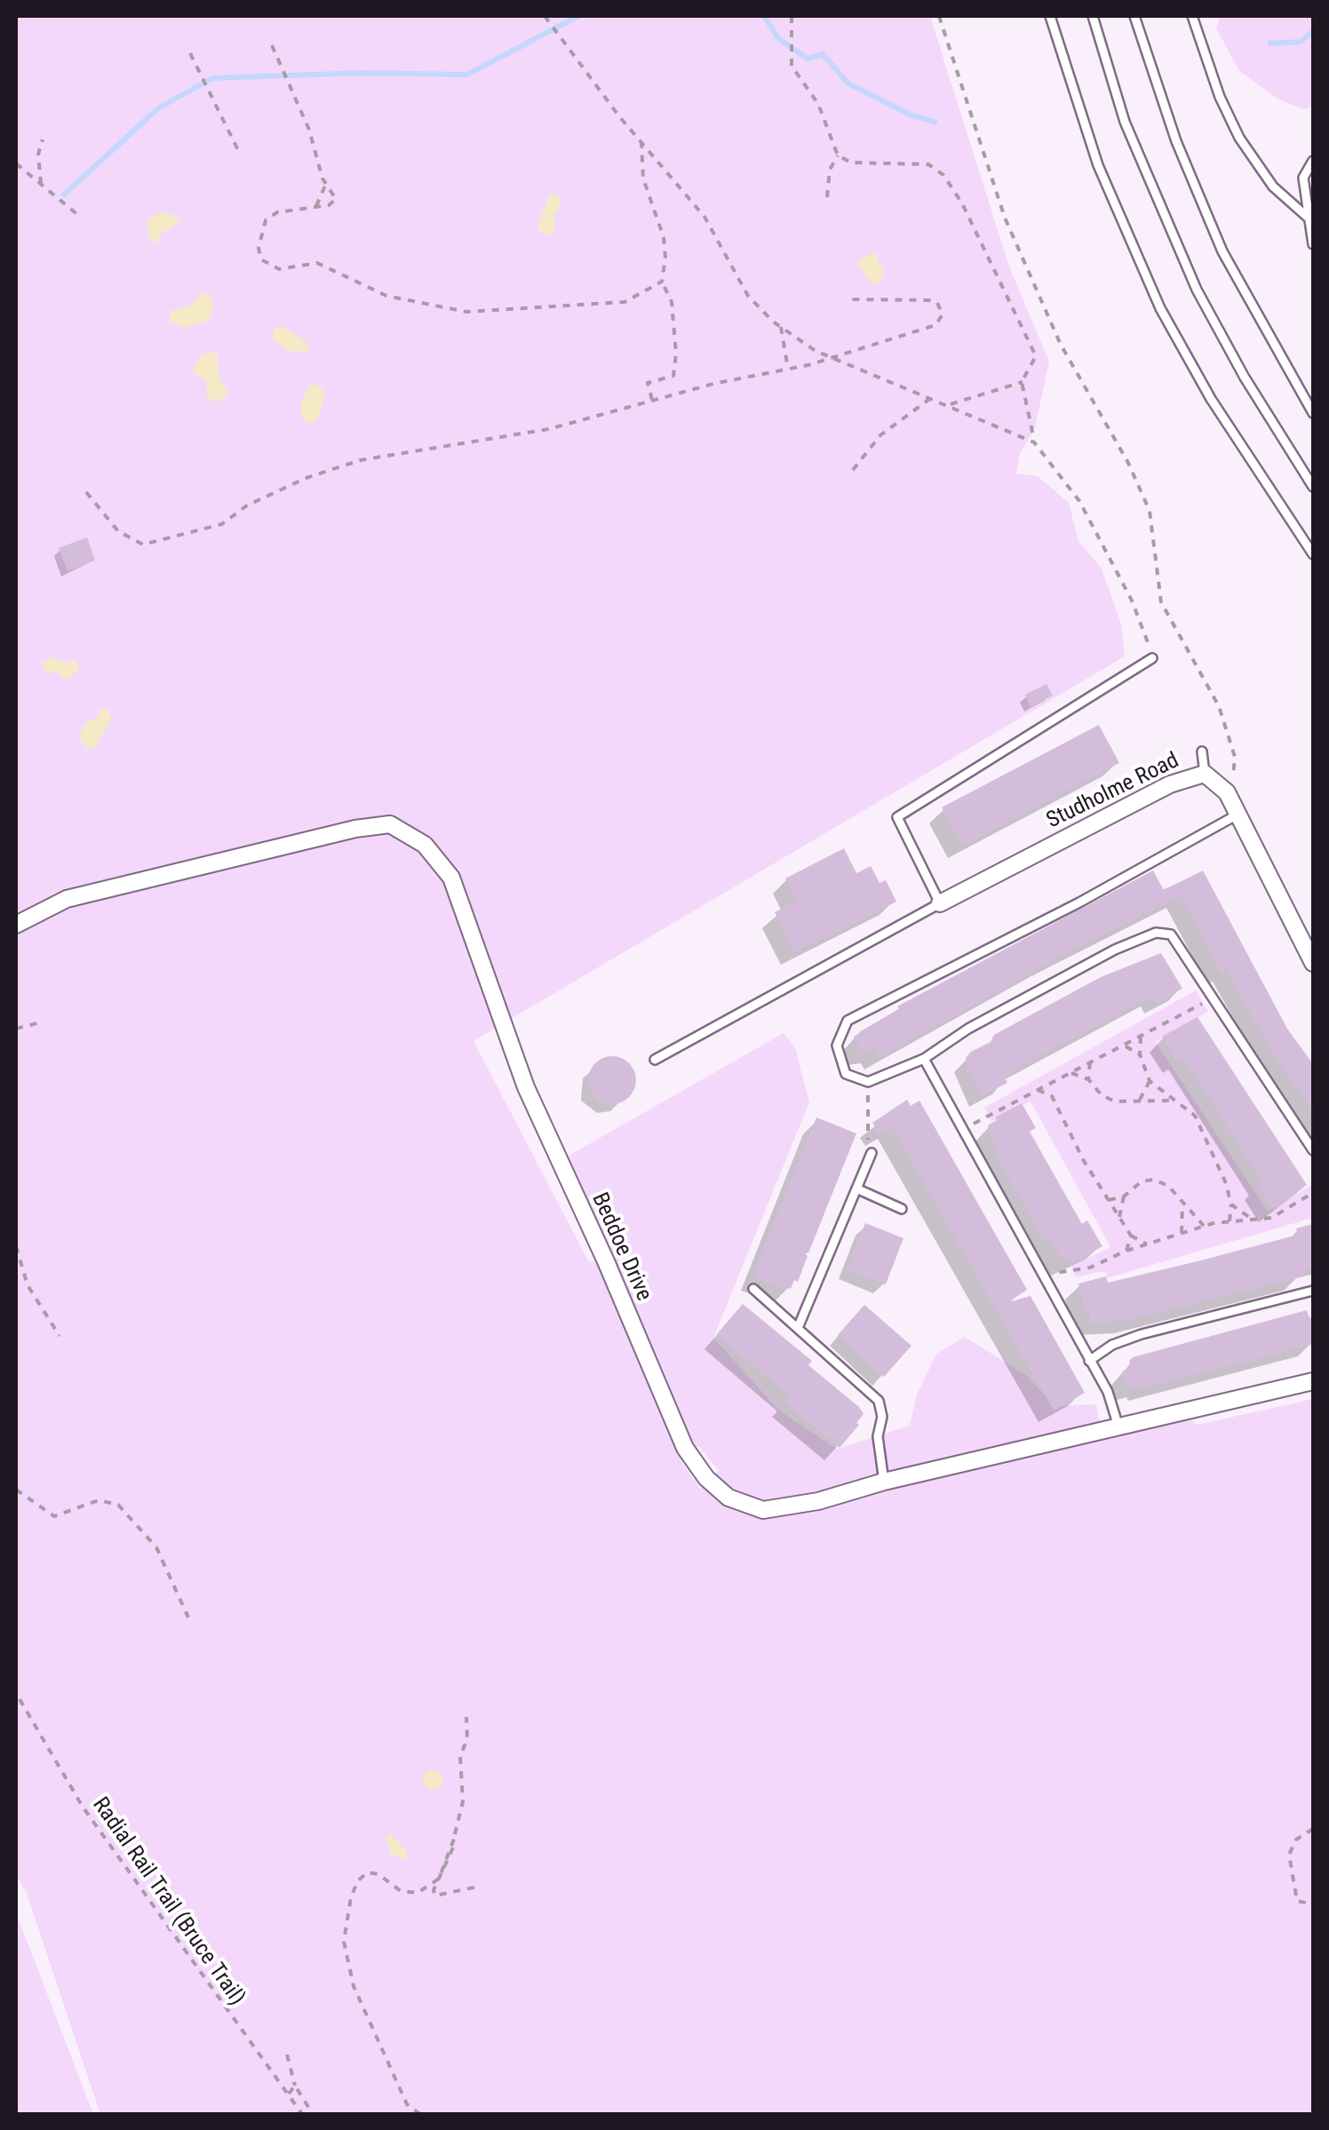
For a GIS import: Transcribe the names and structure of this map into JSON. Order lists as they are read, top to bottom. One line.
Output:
{"streets":{"street":["Studholme Road","Beddoe Drive"],"path":["Radial Rail Trail (Bruce Trail)"]}}
